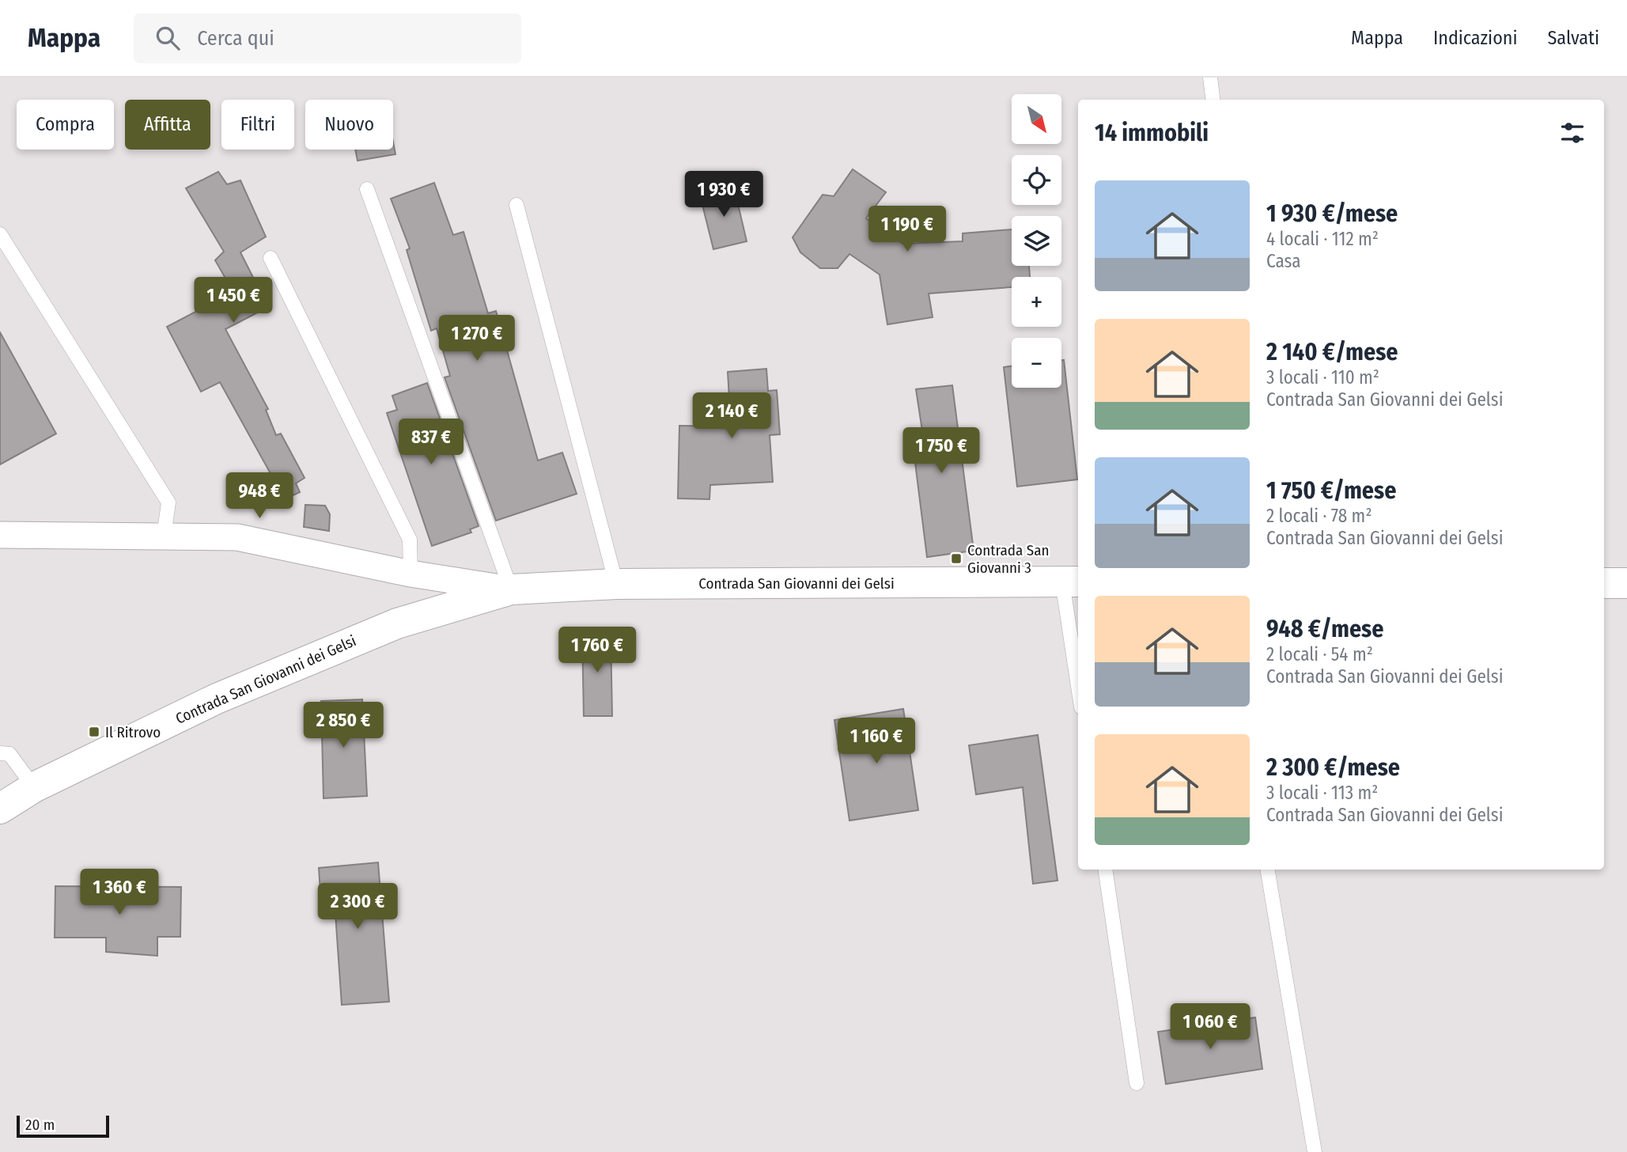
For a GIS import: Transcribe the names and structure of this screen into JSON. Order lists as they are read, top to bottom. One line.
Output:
{"streets":{"main road":["Contrada San Giovanni dei Gelsi"]},"places":{"transit":["Contrada San Giovanni 3","Il Ritrovo"]},"scale_bar":"20 m","north":"bottom right","page":{"header":"Mappa","search":"Cerca qui","nav":["Mappa","Indicazioni","Salvati"],"map_buttons":["+","−"],"chip":["Compra","Affitta","Filtri","Nuovo"],"heading":"14 immobili","list":[{"name":"1 930 €/mese","note":"4 locali · 112 m² · Casa"},{"name":"2 140 €/mese","note":"3 locali · 110 m² · Contrada San Giovanni dei Gelsi"},{"name":"1 750 €/mese","note":"2 locali · 78 m² · Contrada San Giovanni dei Gelsi"},{"name":"948 €/mese","note":"2 locali · 54 m² · Contrada San Giovanni dei Gelsi"},{"name":"2 300 €/mese","note":"3 locali · 113 m² · Contrada San Giovanni dei Gelsi"}],"price":["1 930 €","1 190 €","1 450 €","1 270 €","2 140 €","837 €","1 750 €","948 €","1 760 €","2 850 €","1 160 €","1 360 €","2 300 €","1 060 €"],"scale":"20 m"}}
